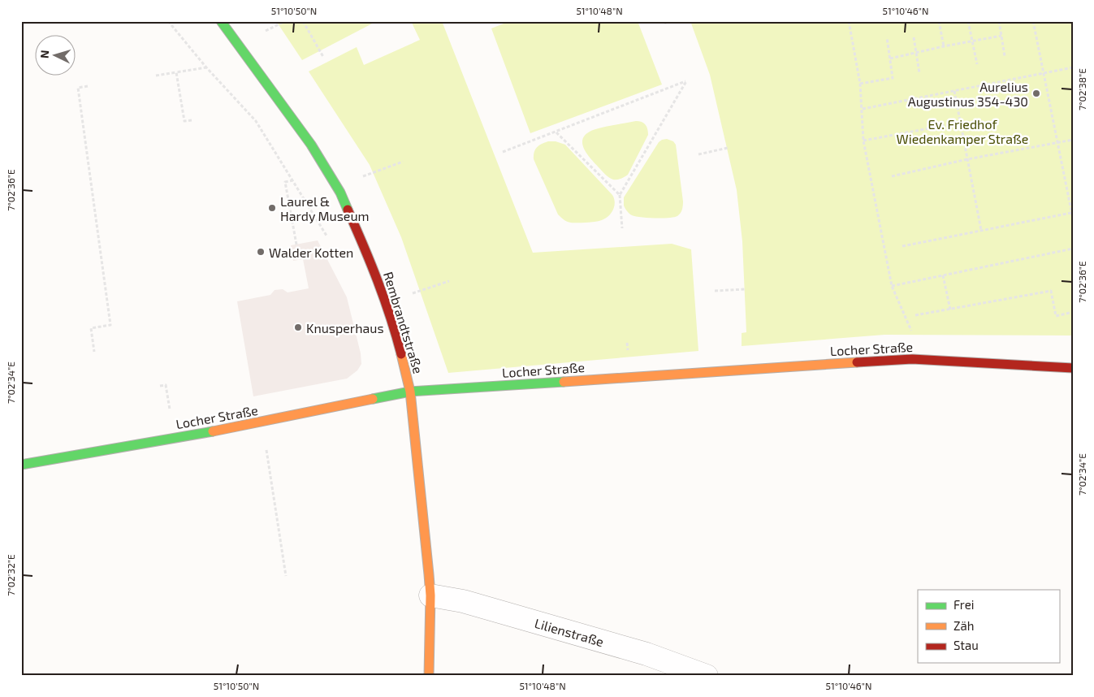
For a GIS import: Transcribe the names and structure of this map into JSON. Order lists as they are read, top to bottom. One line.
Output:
{"streets":{"street":["Rembrandtstraße","Locher Straße","Lilienstraße"]},"crossings":[["Rembrandtstraße","Locher Straße"],["Rembrandtstraße","Lilienstraße"]],"parks":["Ev. Friedhof Wiedenkamper Straße"],"places":["Aurelius Augustinus 354-430","Laurel & Hardy Museum","Walder Kotten","Knusperhaus"],"legend":["Frei","Zäh","Stau"],"north":"left","coordinates":["51°10'50\"N","51°10'48\"N","51°10'46\"N","7°02'38\"E","7°02'36\"E","7°02'34\"E","7°02'32\"E"]}
